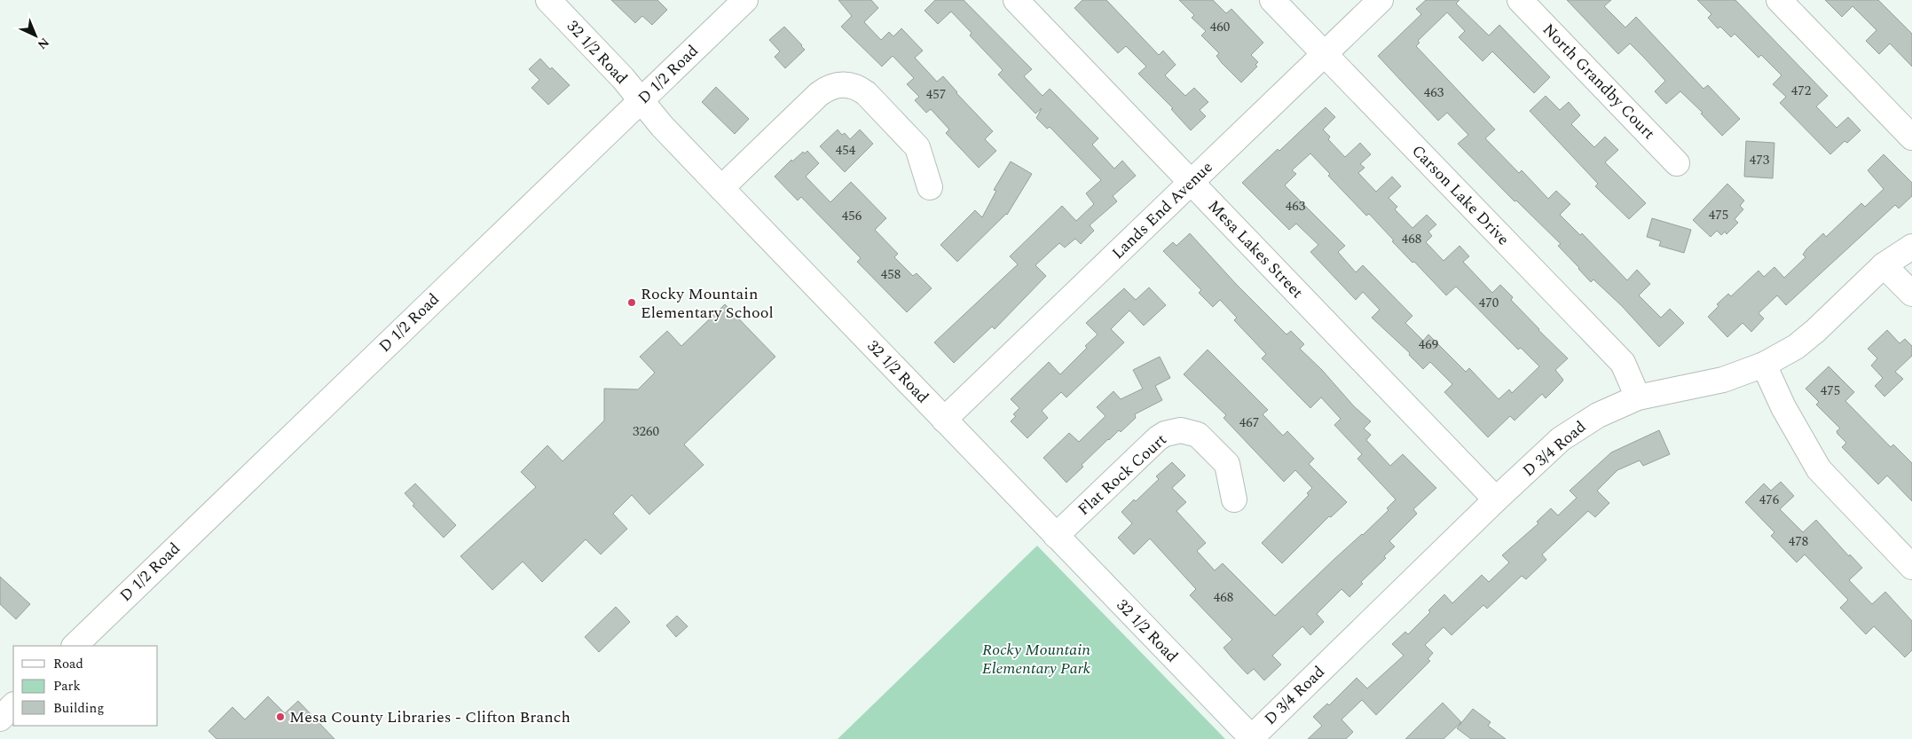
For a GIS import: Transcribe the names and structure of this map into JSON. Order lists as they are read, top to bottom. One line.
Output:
{"streets":{"street":["32 1/2 Road","D 1/2 Road","North Grandby Court","Carson Lake Drive","Lands End Avenue","Mesa Lakes Street","D 3/4 Road","Flat Rock Court"]},"crossings":[["32 1/2 Road","D 1/2 Road"],["32 1/2 Road","Lands End Avenue"],["32 1/2 Road","D 3/4 Road"],["32 1/2 Road","Flat Rock Court"],["Carson Lake Drive","Lands End Avenue"],["Carson Lake Drive","D 3/4 Road"],["Lands End Avenue","Mesa Lakes Street"],["Mesa Lakes Street","D 3/4 Road"]],"parks":["Rocky Mountain Elementary Park"],"places":["Rocky Mountain Elementary School","Mesa County Libraries - Clifton Branch"],"house_numbers":["460","472","463","457","454","473","463","475","456","468","458","470","469","475","467","3260","476","478","468"],"legend":["Road","Park","Building"],"north":"bottom right"}
